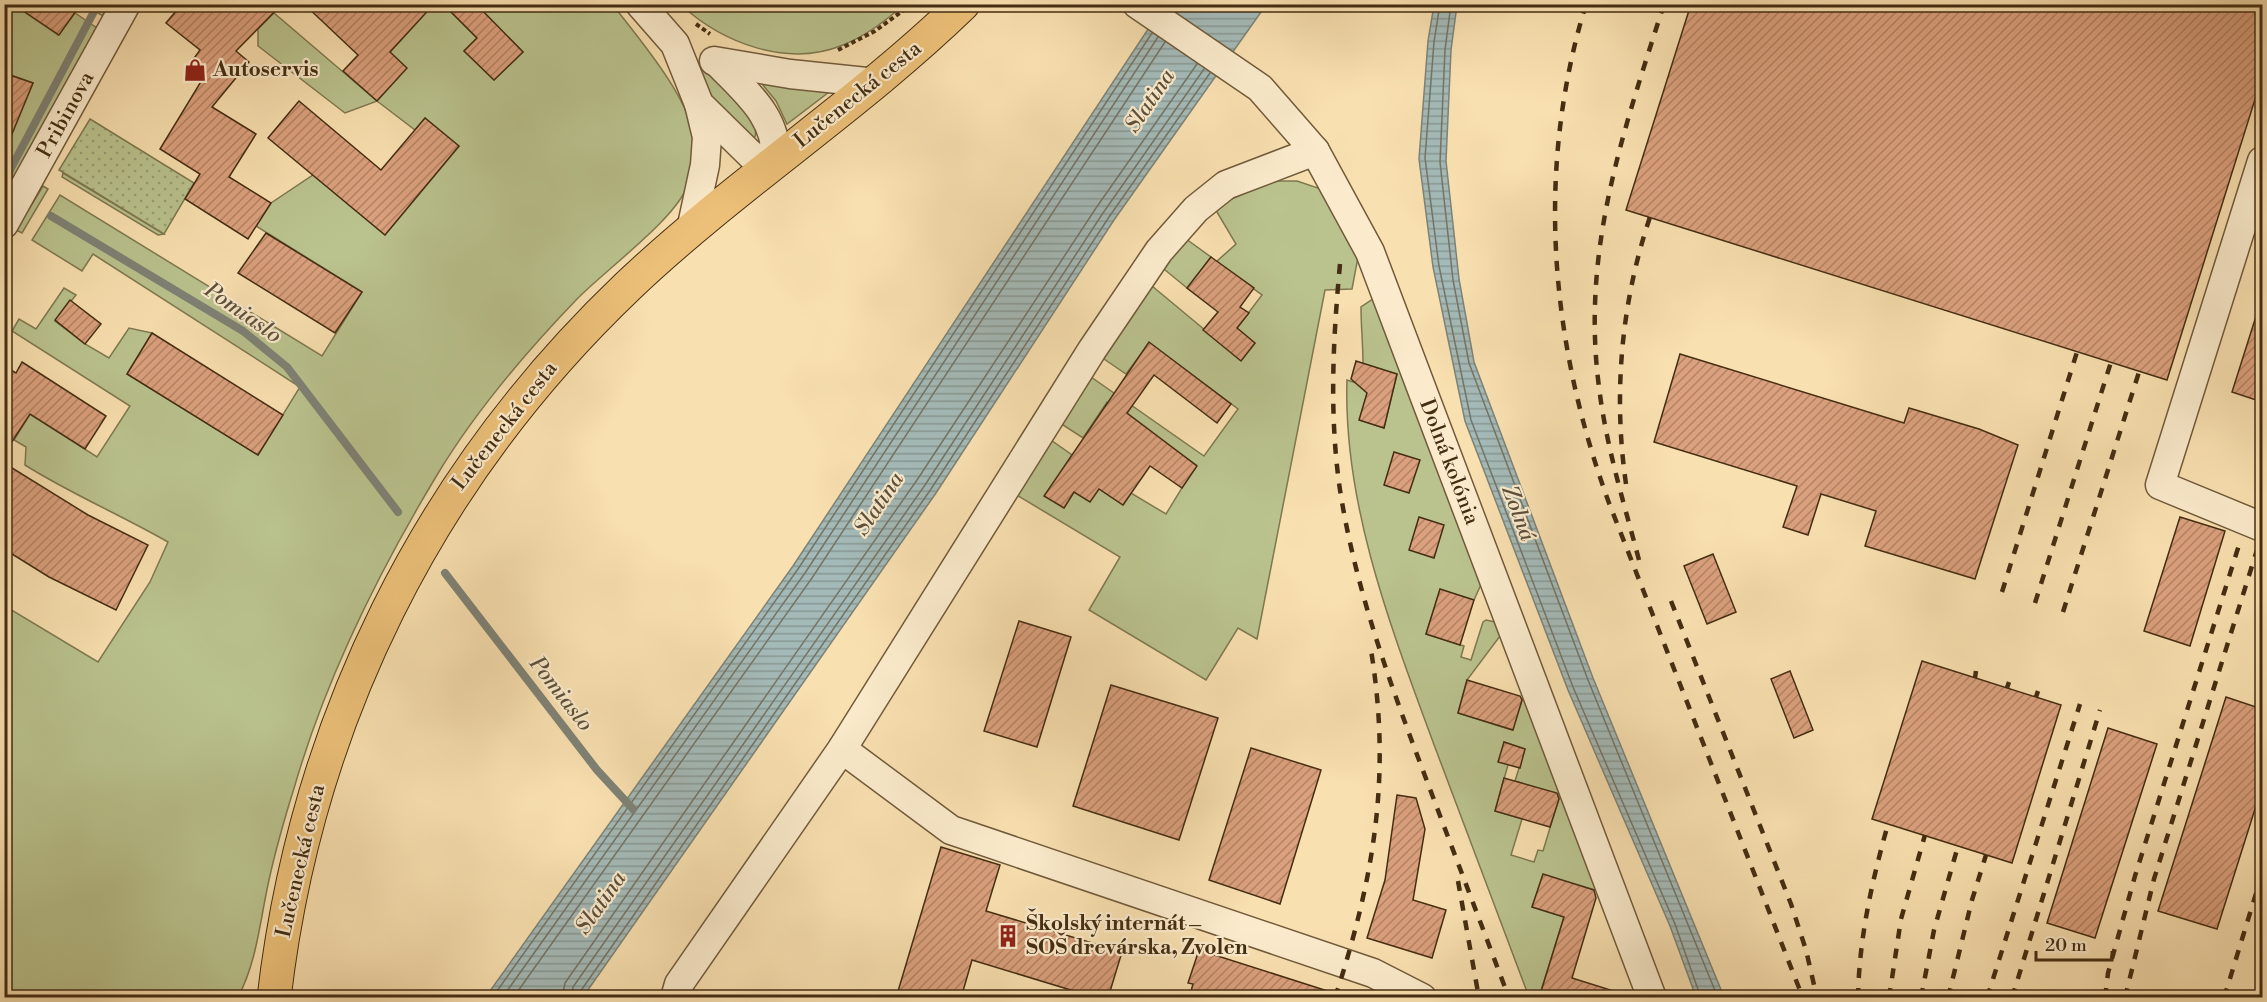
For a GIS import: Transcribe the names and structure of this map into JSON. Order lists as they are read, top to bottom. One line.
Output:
{"streets":{"main road":["Lučenecká cesta"],"street":["Pribinova","Dolná kolónia"]},"water":["Slatina","Pomiaslo","Zolná"],"places":{"shop":["Autoservis"],"building":["Školský internát – SOŠ drevárska, Zvolen"]},"scale_bar":"20 m"}
